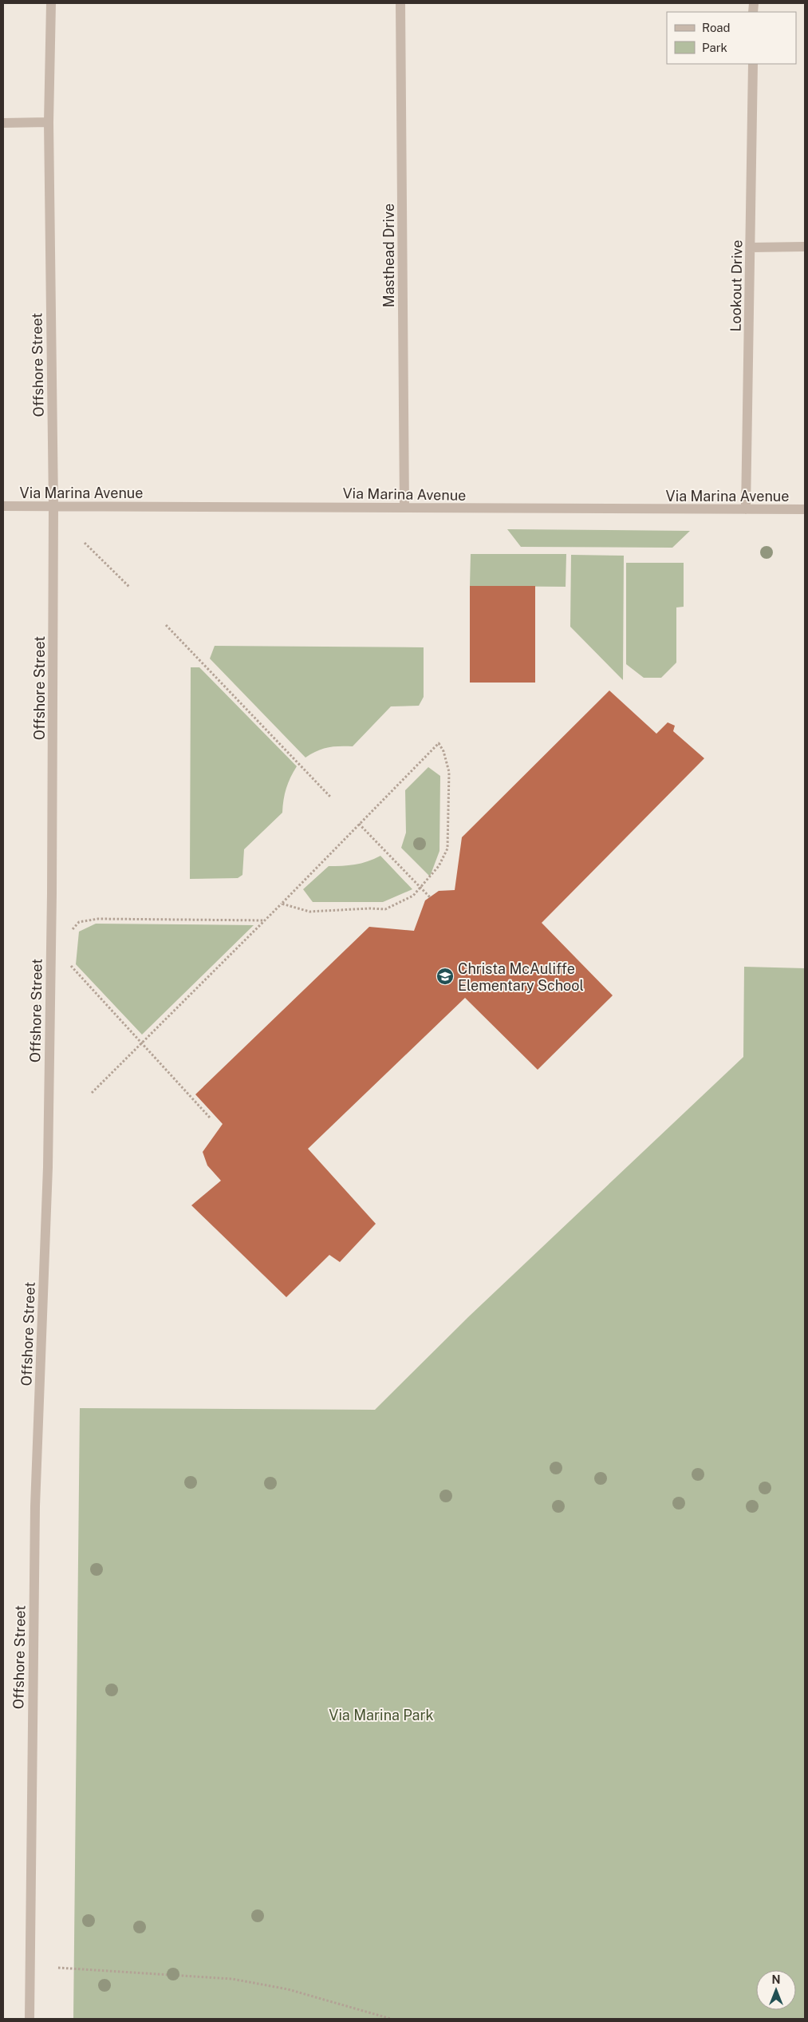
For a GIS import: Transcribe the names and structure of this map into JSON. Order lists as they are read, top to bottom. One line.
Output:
{"streets":{"street":["Masthead Drive","Lookout Drive","Offshore Street","Via Marina Avenue"]},"crossings":[["Masthead Drive","Via Marina Avenue"],["Lookout Drive","Via Marina Avenue"],["Offshore Street","Via Marina Avenue"]],"parks":["Via Marina Park"],"places":{"school or university":["Christa McAuliffe Elementary School"]},"legend":["Road","Park"],"north":"top"}
